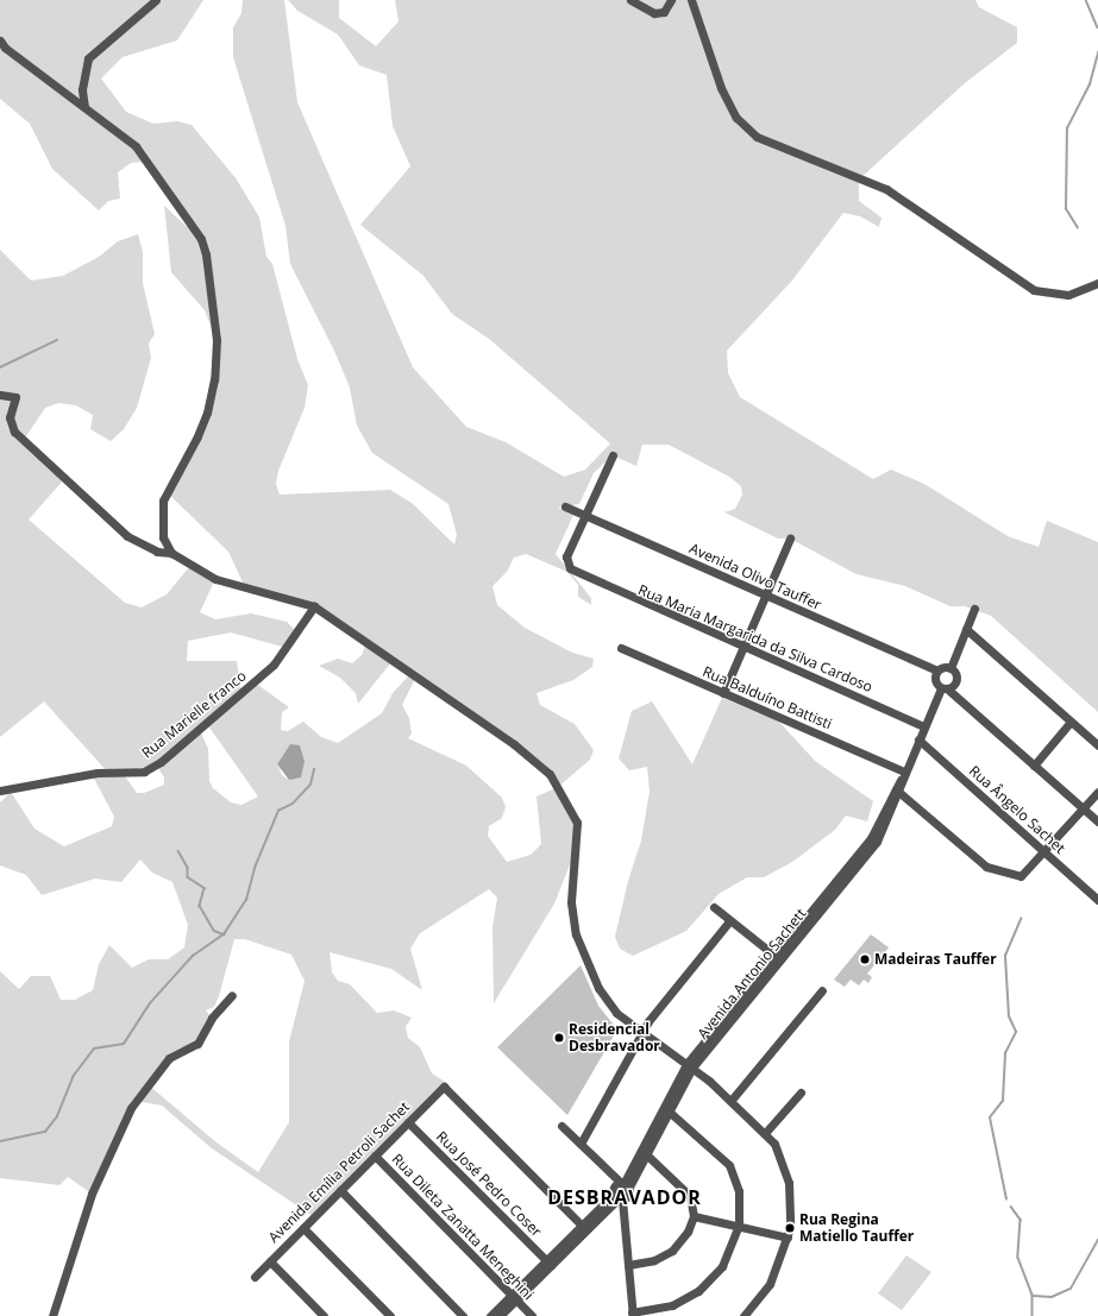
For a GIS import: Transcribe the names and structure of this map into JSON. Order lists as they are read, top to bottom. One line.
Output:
{"streets":{"street":["Avenida Olivo Tauffer","Rua Maria Margarida da Silva Cardoso","Rua Balduíno Battisti","Rua Marielle franco","Rua Ângelo Sachet","Avenida Antonio Sachett","Avenida Emília Petroli Sachet","Rua José Pedro Coser","Rua Dileta Zanatta Meneghini"]},"crossings":[["Avenida Olivo Tauffer","Rua Maria Margarida da Silva Cardoso"],["Rua Maria Margarida da Silva Cardoso","Avenida Antonio Sachett"],["Rua Balduíno Battisti","Avenida Antonio Sachett"],["Rua Ângelo Sachet","Avenida Antonio Sachett"],["Avenida Emília Petroli Sachet","Rua José Pedro Coser"],["Avenida Emília Petroli Sachet","Rua Dileta Zanatta Meneghini"]],"districts":["DESBRAVADOR"],"places":["Madeiras Tauffer","Residencial Desbravador","Rua Regina Matiello Tauffer"]}
